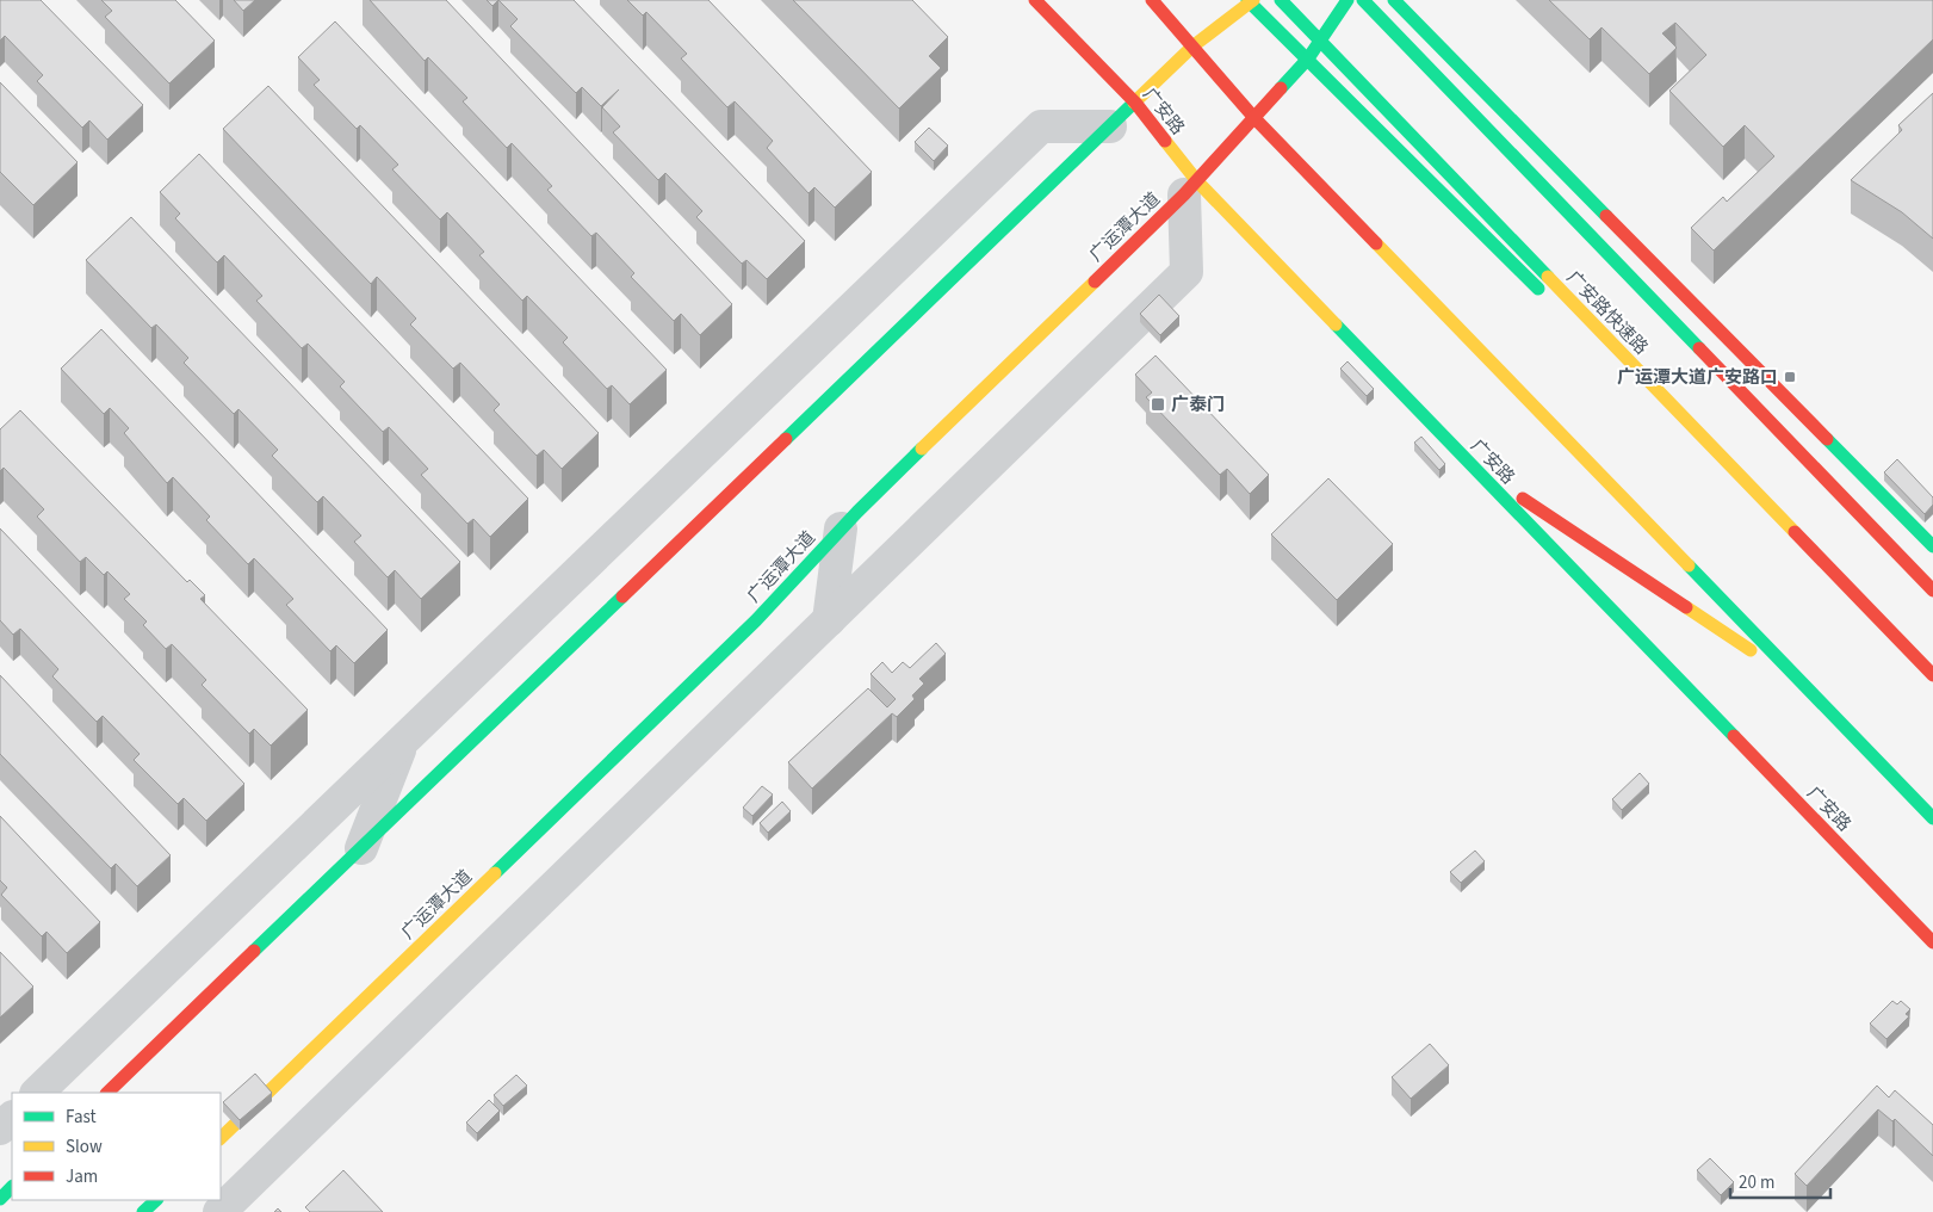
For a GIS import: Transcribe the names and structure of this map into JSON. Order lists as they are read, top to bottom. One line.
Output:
{"streets":{"main road":["广安路","广运潭大道","广安路快速路"]},"crossings":[["广安路","广运潭大道"]],"places":{"transit":["广运潭大道广安路口","广泰门"]},"legend":["Fast","Slow","Jam"],"scale_bar":"20 m"}
